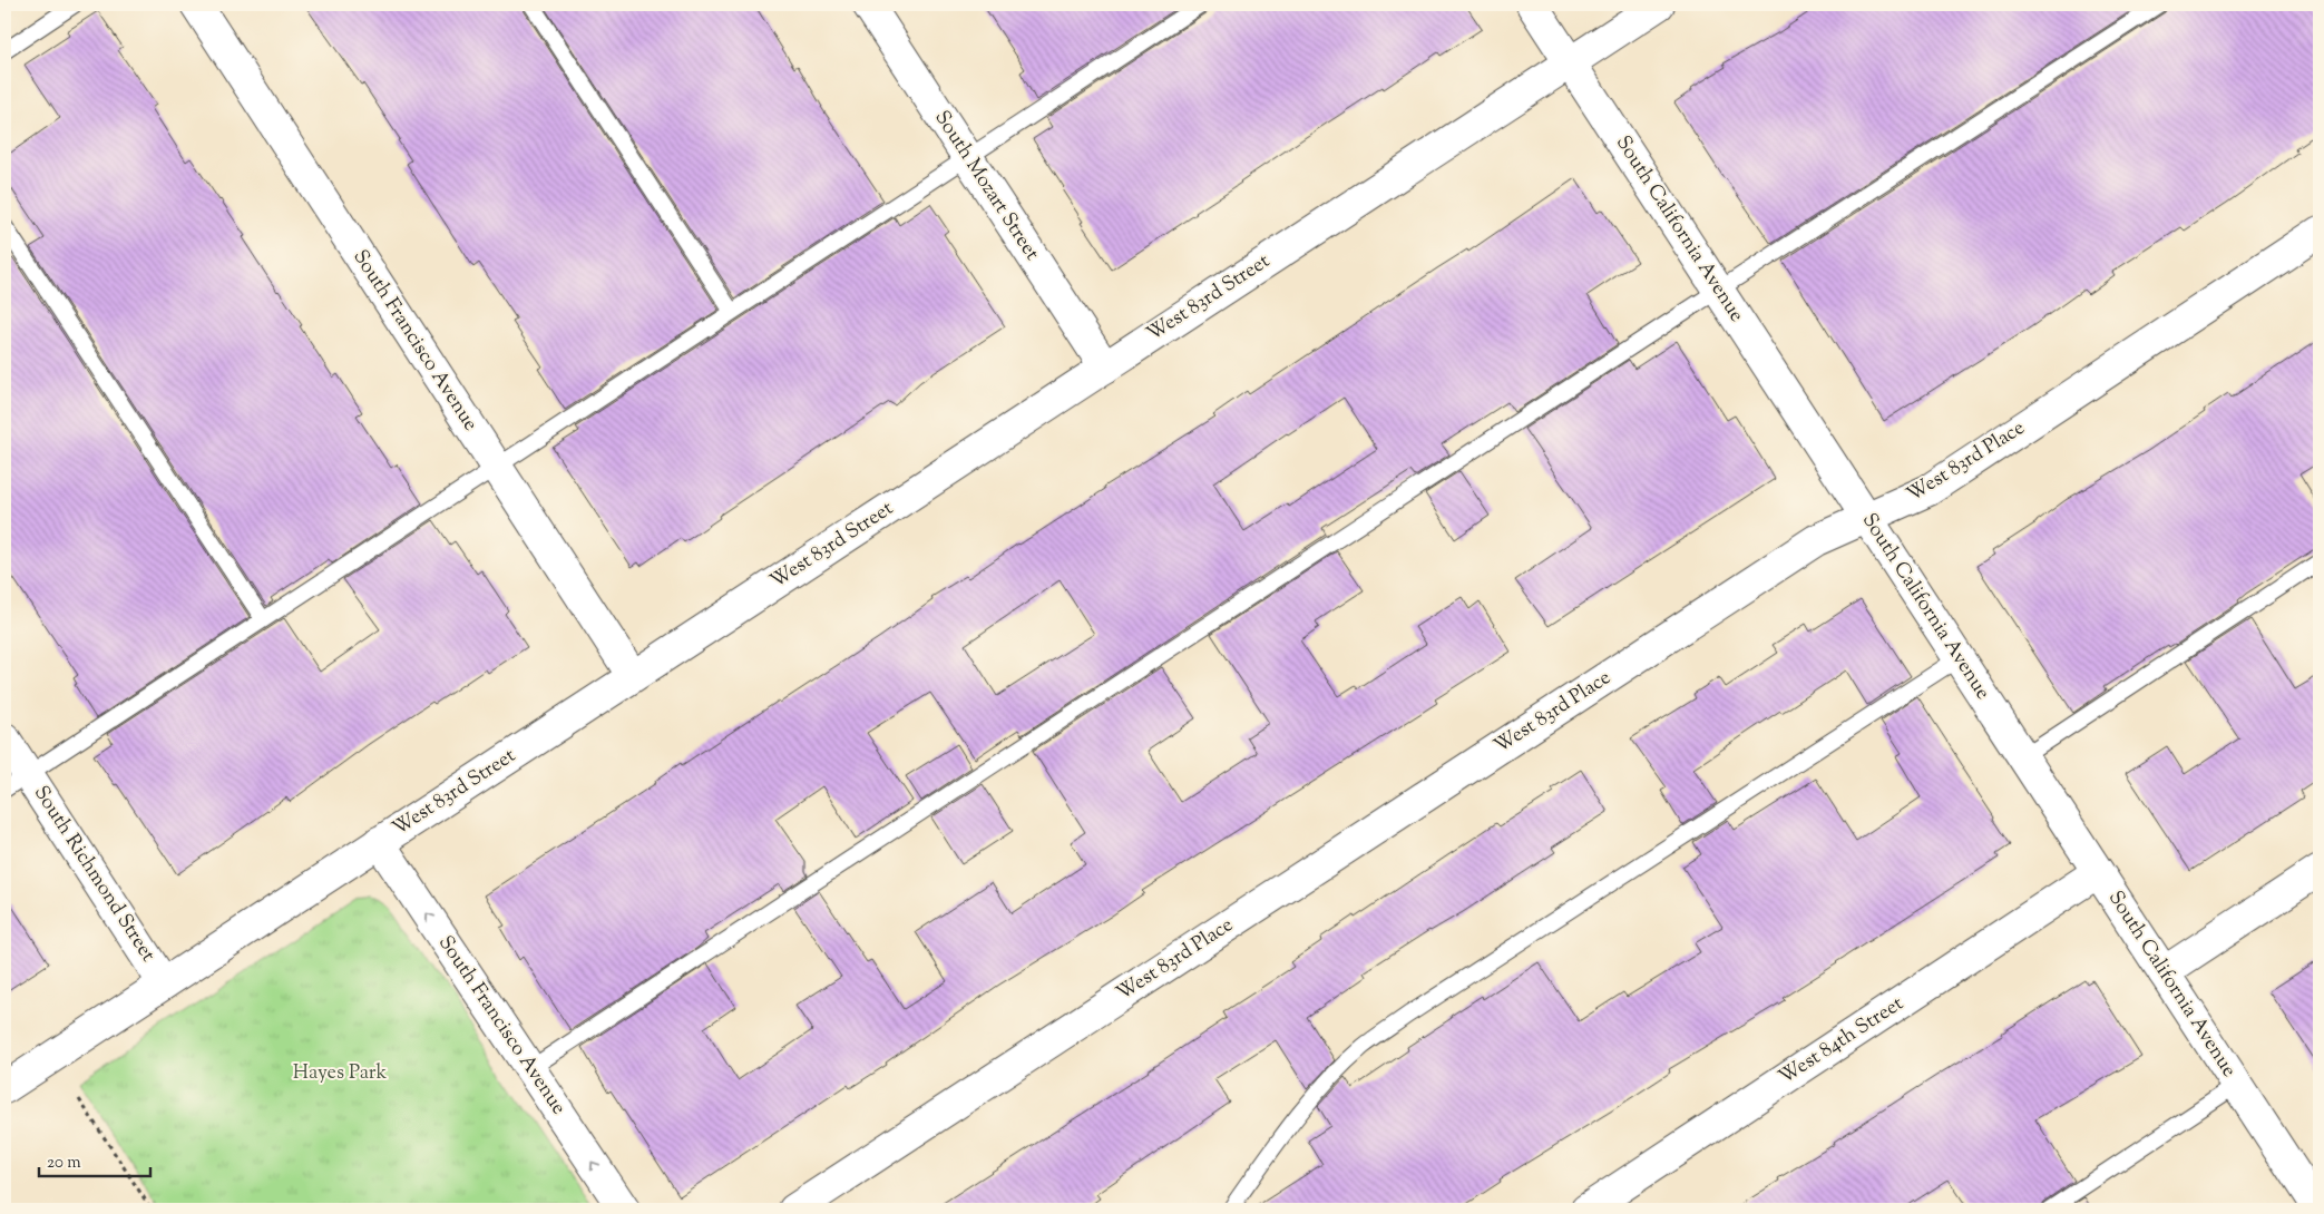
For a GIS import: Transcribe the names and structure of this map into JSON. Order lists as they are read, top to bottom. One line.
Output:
{"streets":{"street":["South Mozart Street","South California Avenue","West 83rd Street","South Francisco Avenue","West 83rd Place","South Richmond Street","West 84th Street"]},"crossings":[["South Mozart Street","West 83rd Street"],["South California Avenue","West 83rd Street"],["South California Avenue","West 83rd Place"],["South California Avenue","West 84th Street"],["West 83rd Street","South Francisco Avenue"],["West 83rd Street","South Richmond Street"]],"one_way":["South Francisco Avenue"],"parks":["Hayes Park"],"scale_bar":"20 m"}
